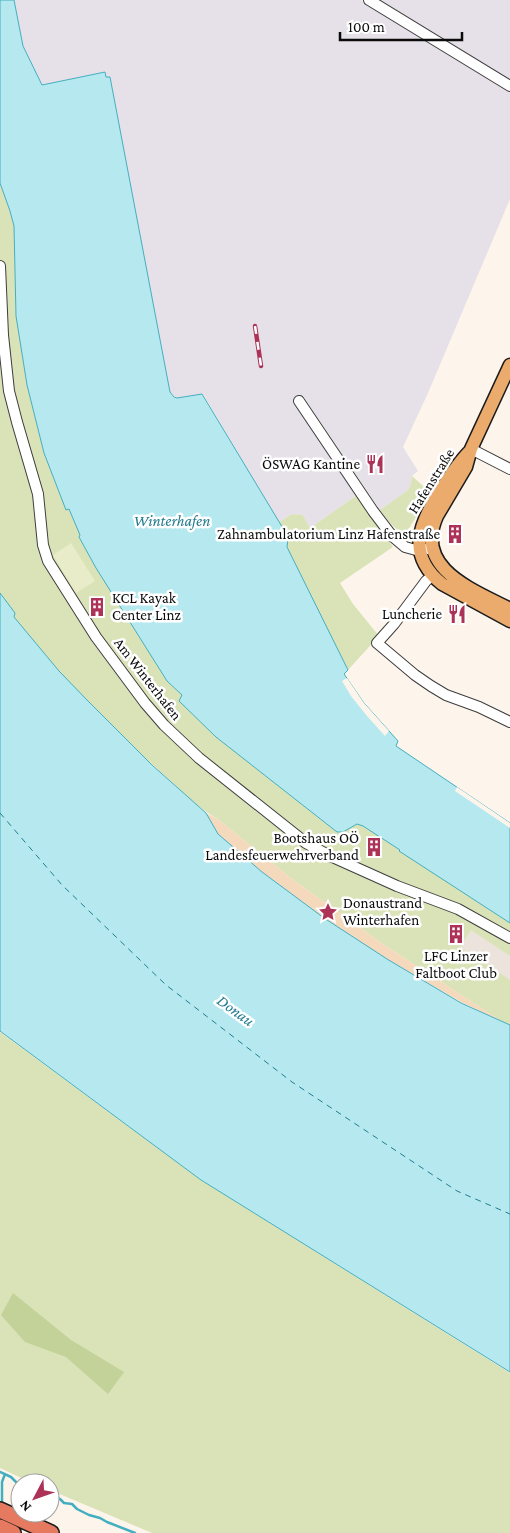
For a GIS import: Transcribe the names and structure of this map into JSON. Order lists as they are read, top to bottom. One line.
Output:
{"streets":{"main road":["Hafenstraße"],"street":["Am Winterhafen"]},"water":["Winterhafen","Donau"],"places":{"restaurant":["ÖSWAG Kantine","Luncherie"],"building":["Zahnambulatorium Linz Hafenstraße","KCL Kayak Center Linz","Bootshaus OÖ Landesfeuerwehrverband","LFC Linzer Faltboot Club"],"place":["Donaustrand Winterhafen"]},"scale_bar":"100 m","north":"bottom left"}
